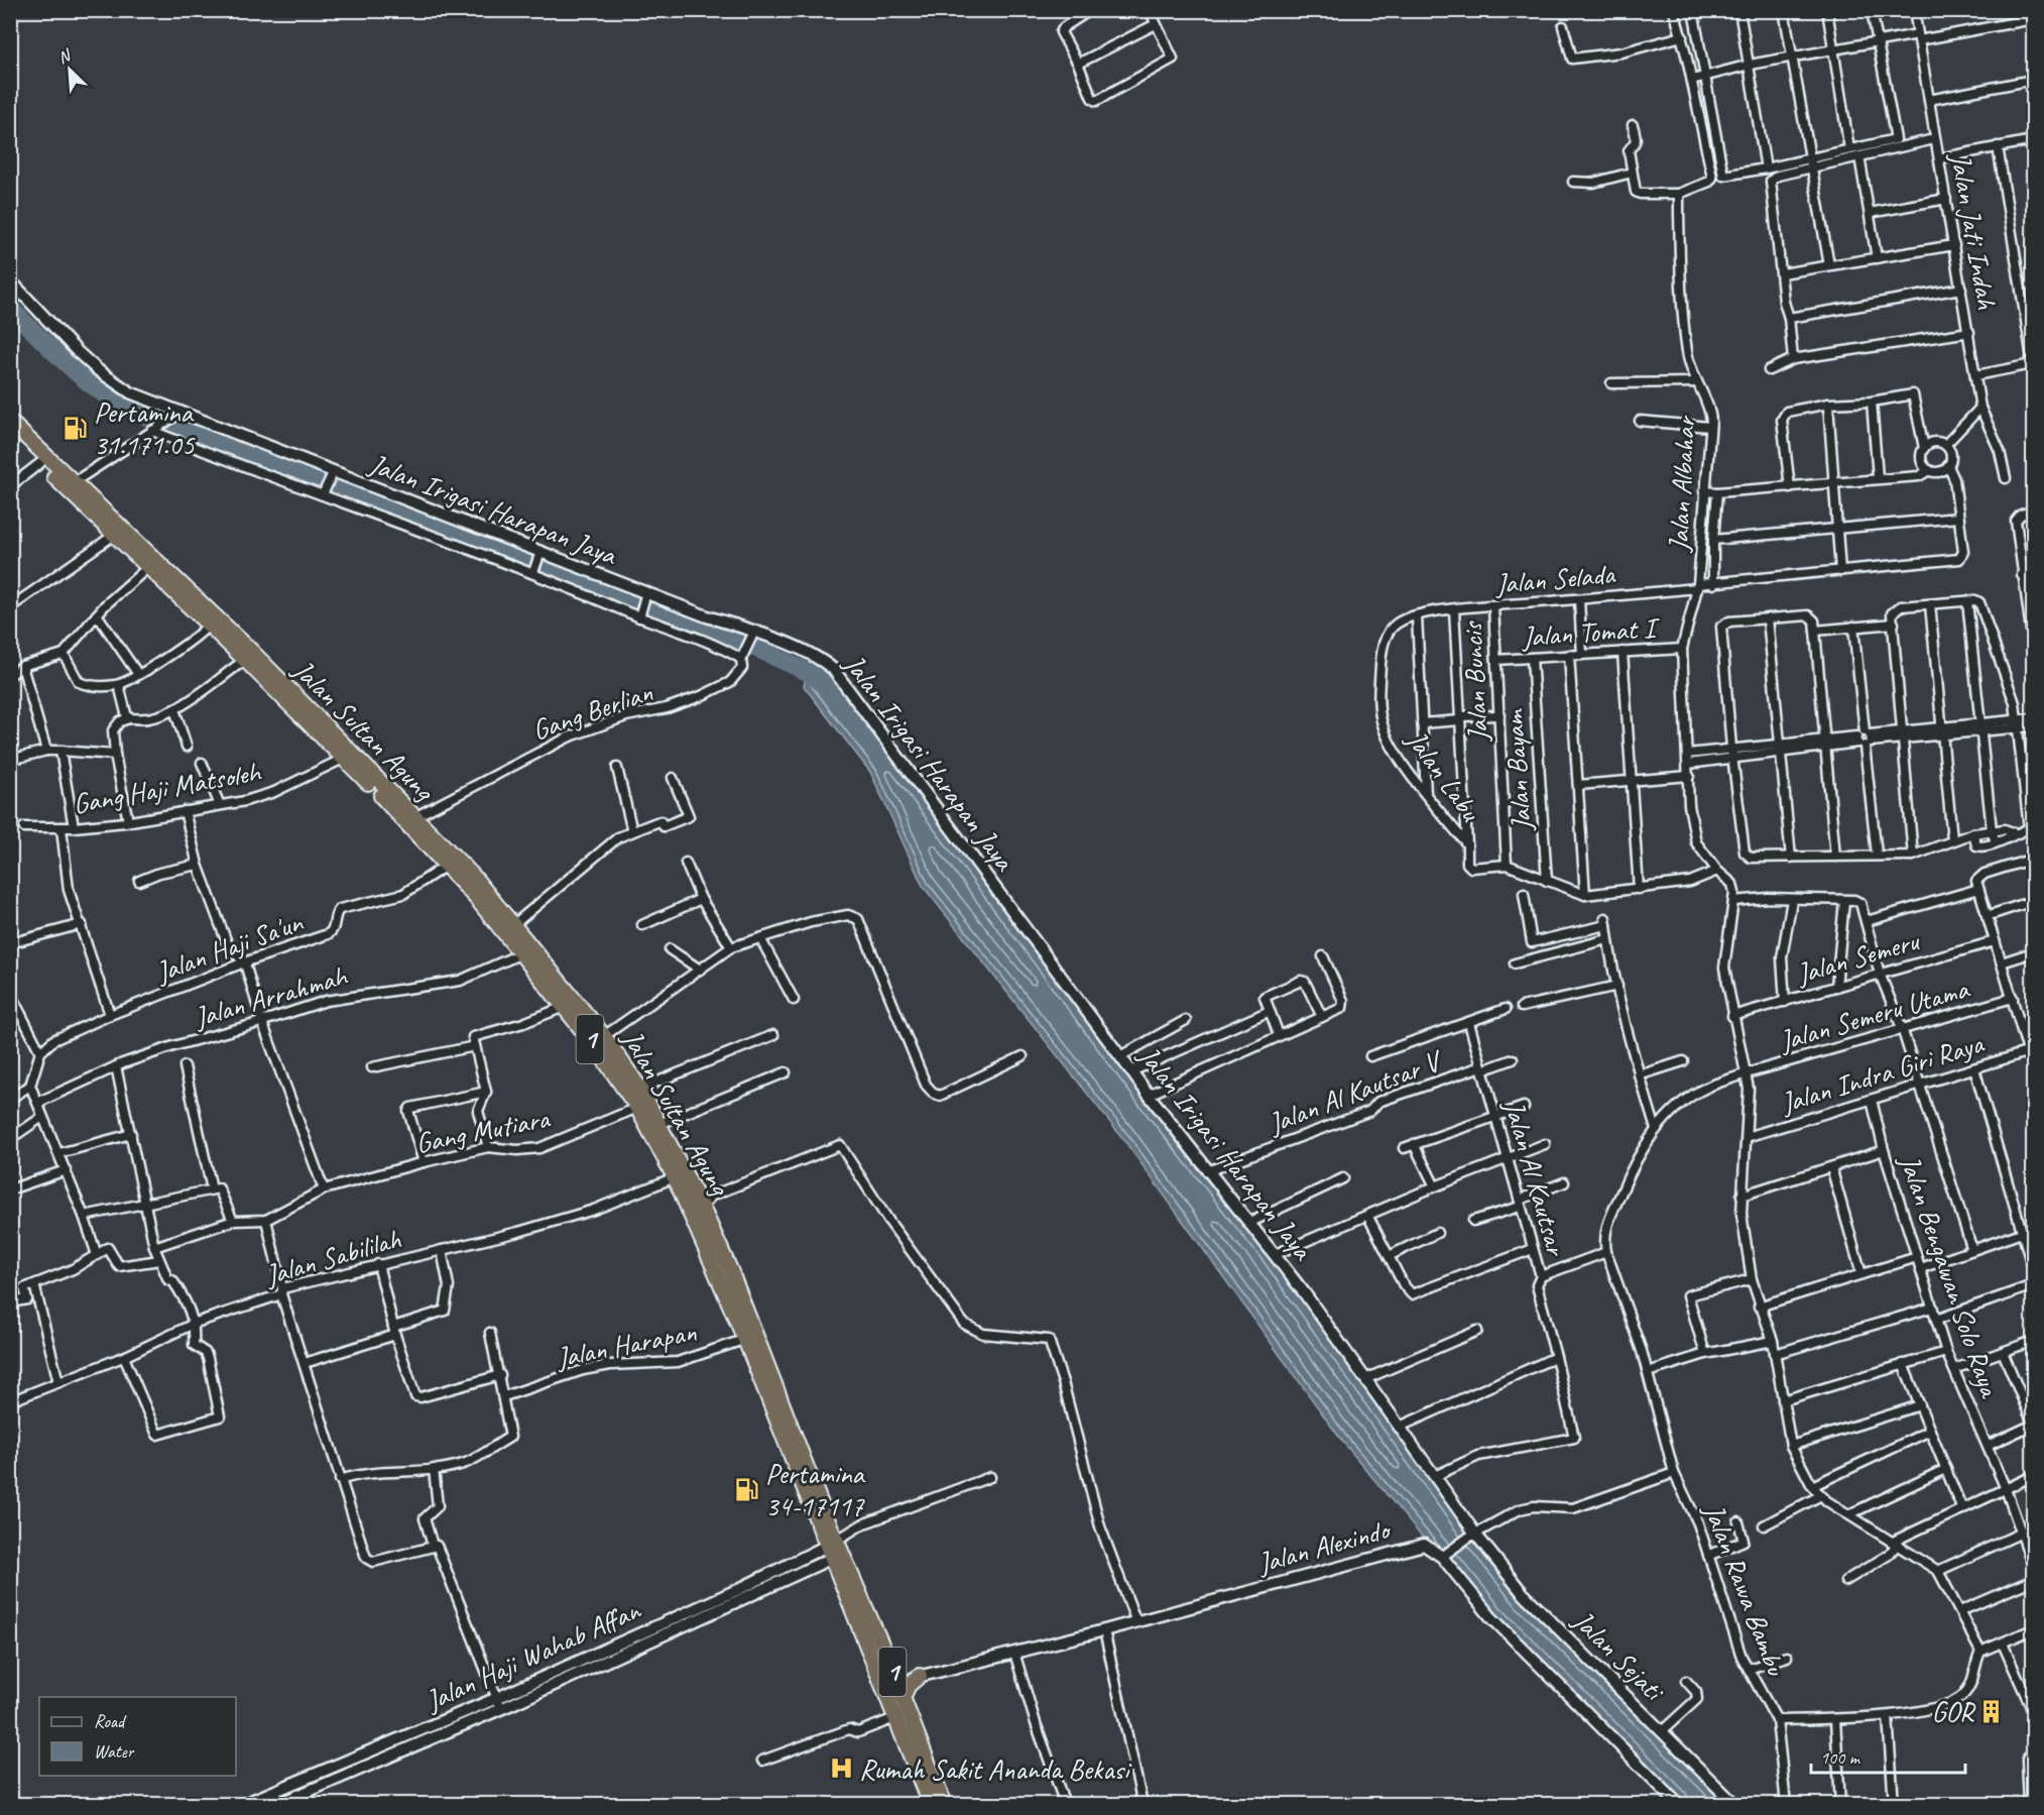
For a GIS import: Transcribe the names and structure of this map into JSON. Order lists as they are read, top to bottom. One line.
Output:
{"streets":{"highway":["Jalan Sultan Agung","1"],"street":["Jalan Jati Indah","Jalan Albahar","Jalan Irigasi Harapan Jaya","Jalan Selada","Jalan Tomat I","Jalan Buncis","Gang Berlian","Jalan Bayam","Jalan Labu","Gang Haji Matsoleh","Jalan Haji Sa'un","Jalan Semeru","Jalan Arrahmah","Jalan Semeru Utama","Jalan Indra Giri Raya","Jalan Al Kautsar V","Gang Mutiara","Jalan Al Kautsar","Jalan Sabililah","Jalan Bengawan Solo Raya","Jalan Harapan","Jalan Alexindo","Jalan Rawa Bambu","Jalan Haji Wahab Affan","Jalan Sejati"]},"crossings":[["Jalan Albahar","Jalan Selada"],["Jalan Albahar","Jalan Tomat I"],["Jalan Albahar","Jalan Labu"],["Jalan Irigasi Harapan Jaya","Jalan Al Kautsar V"],["Jalan Irigasi Harapan Jaya","Jalan Sejati"],["Jalan Selada","Jalan Buncis"],["Jalan Selada","Jalan Labu"],["Jalan Tomat I","Jalan Buncis"],["Jalan Tomat I","Jalan Bayam"],["Jalan Buncis","Jalan Labu"],["Gang Berlian","Jalan Sultan Agung"],["Jalan Sultan Agung","Gang Haji Matsoleh"],["Jalan Sultan Agung","Jalan Haji Sa'un"],["Jalan Sultan Agung","Jalan Arrahmah"],["Jalan Sultan Agung","Gang Mutiara"],["Jalan Sultan Agung","Jalan Sabililah"],["Jalan Sultan Agung","Jalan Harapan"],["Jalan Sultan Agung","Jalan Haji Wahab Affan"],["Jalan Bayam","Jalan Labu"],["Jalan Indra Giri Raya","Jalan Bengawan Solo Raya"],["Jalan Al Kautsar V","Jalan Al Kautsar"]],"places":{"fuel station":["Pertamina 31.171.05","Pertamina 34-17117"],"building":["GOR"],"hospital":["Rumah Sakit Ananda Bekasi"]},"legend":["Road","Water"],"scale_bar":"100 m","north":"top left"}
